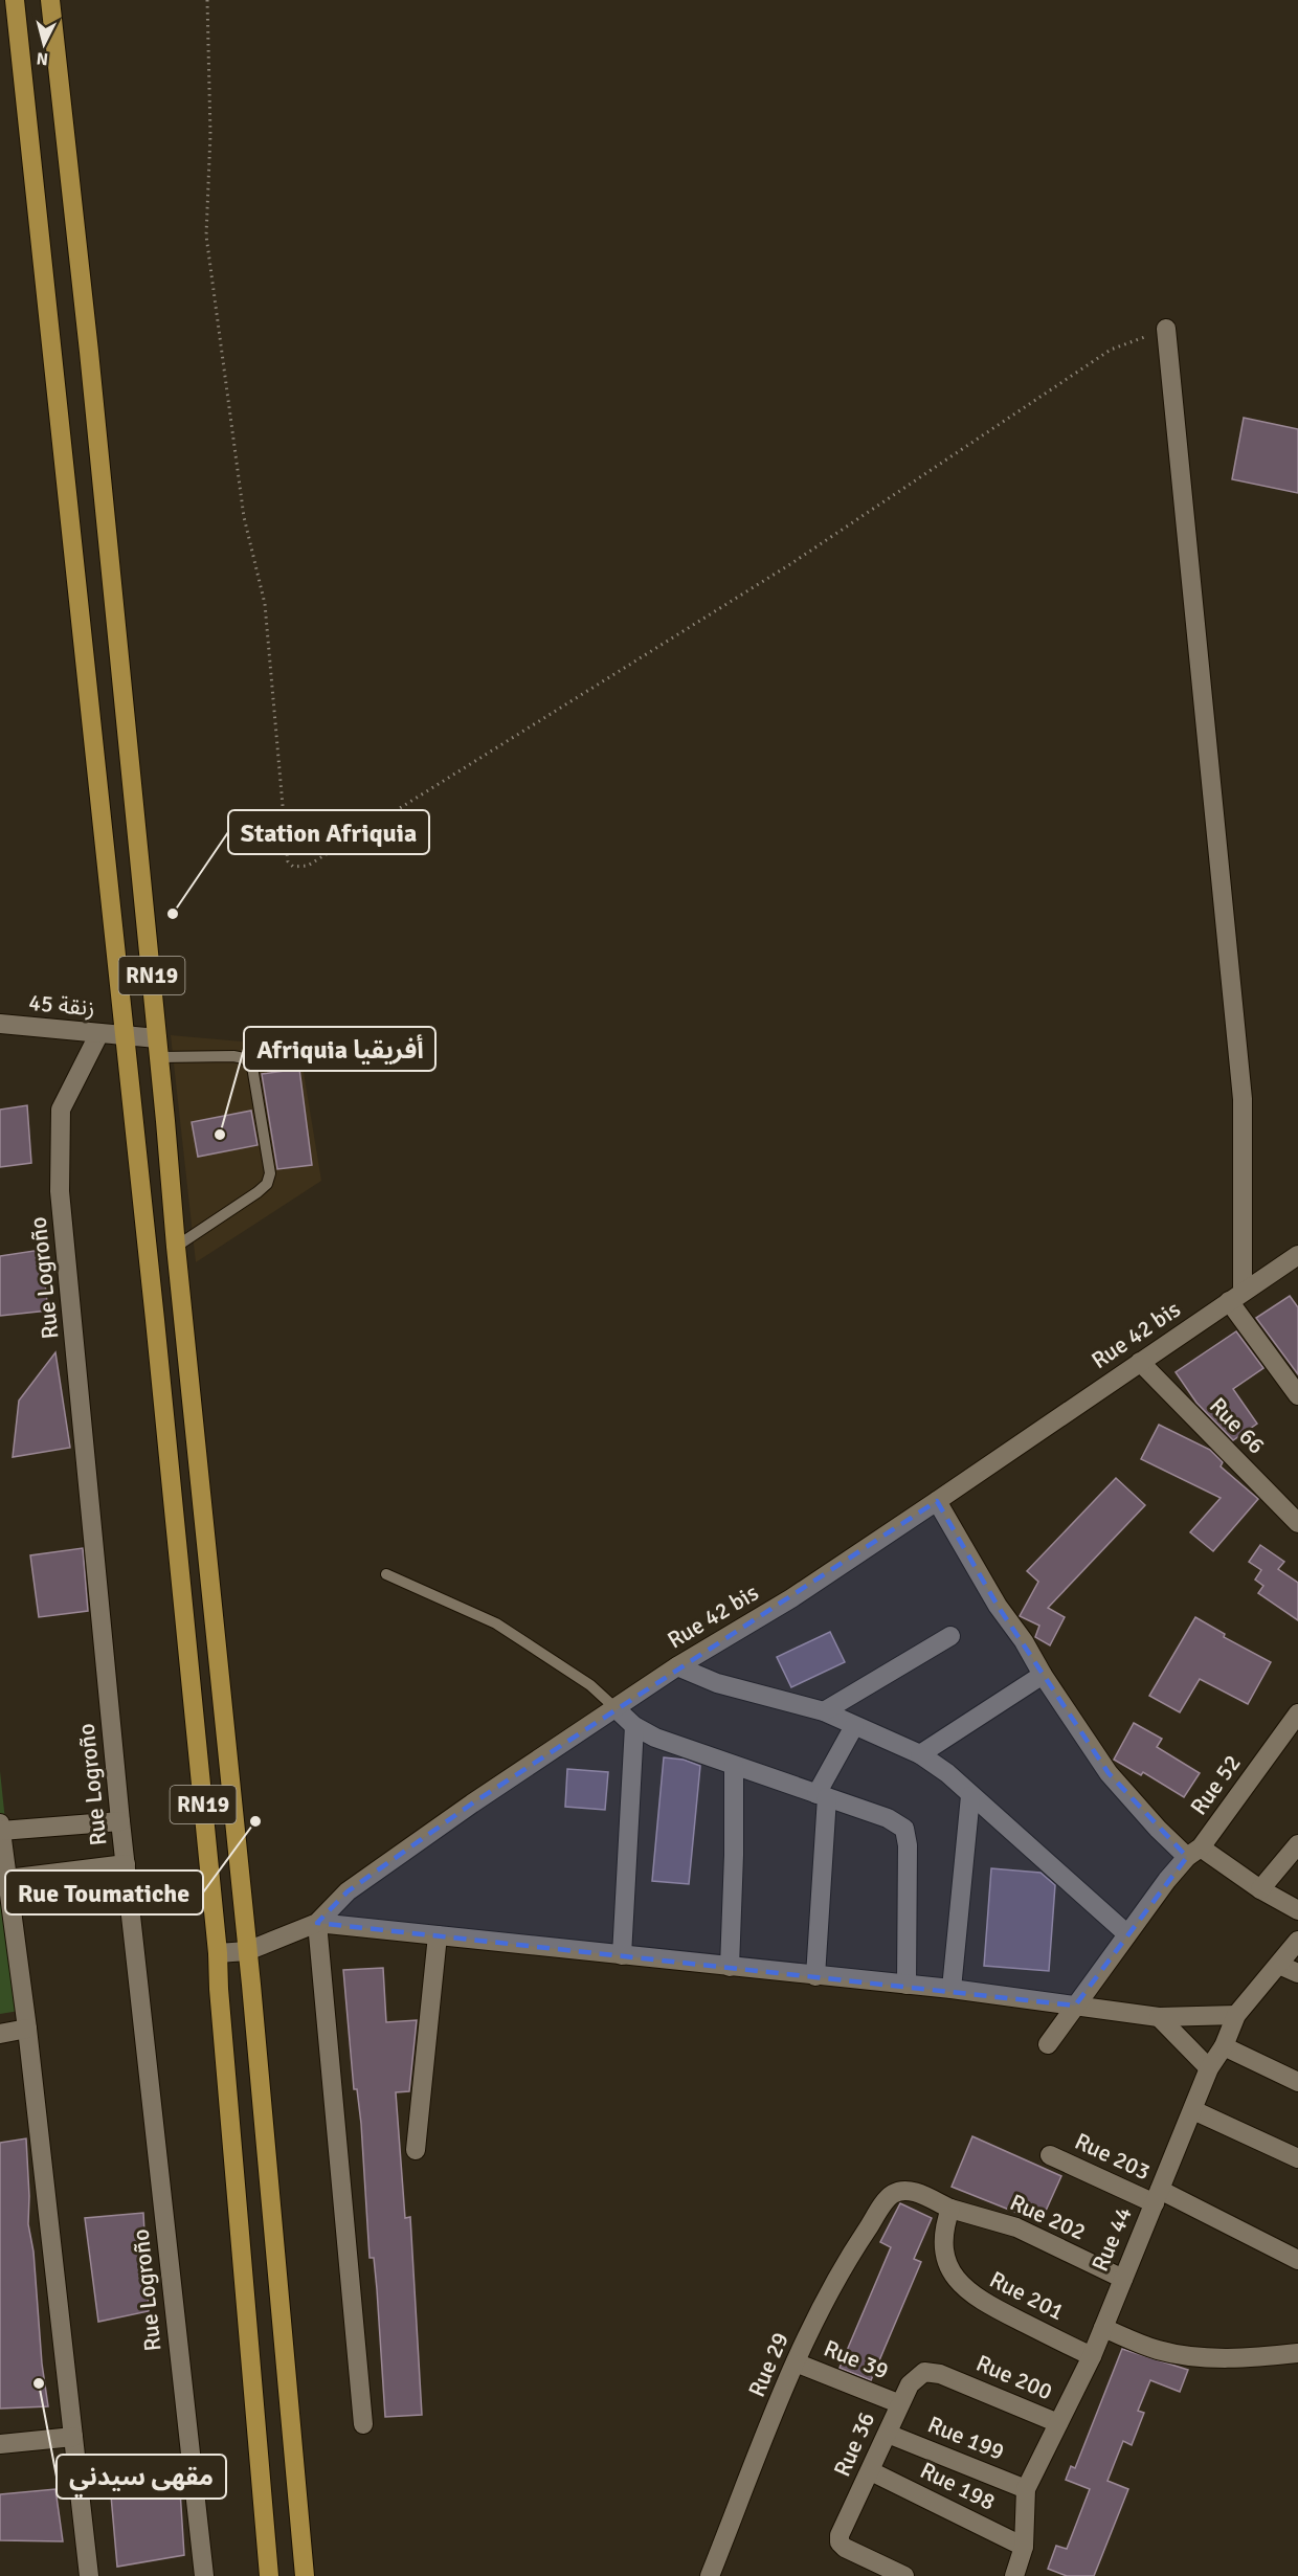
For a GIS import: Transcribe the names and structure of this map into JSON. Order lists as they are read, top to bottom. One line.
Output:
{"streets":{"main road":["RN19"],"street":["زنقة 45","Rue Logroño","Rue 42 bis","Rue 66","Rue 52","Rue 203","Rue 202","Rue 44","Rue 201","Rue 39","Rue 29","Rue 200","Rue 199","Rue 36","Rue 198"]},"crossings":[["RN19","زنقة 45"],["RN19","Rue 42 bis"],["زنقة 45","Rue Logroño"],["Rue 42 bis","Rue 66"],["Rue 203","Rue 44"],["Rue 202","Rue 44"],["Rue 202","Rue 201"],["Rue 202","Rue 29"],["Rue 44","Rue 201"],["Rue 44","Rue 200"],["Rue 44","Rue 199"],["Rue 44","Rue 198"],["Rue 201","Rue 29"],["Rue 39","Rue 29"],["Rue 39","Rue 36"],["Rue 200","Rue 36"],["Rue 199","Rue 36"],["Rue 36","Rue 198"]],"places":["Station Afriquia","Afriquia أفريقيا","Rue Toumatiche","مقهى سيدني"],"north":"bottom"}
